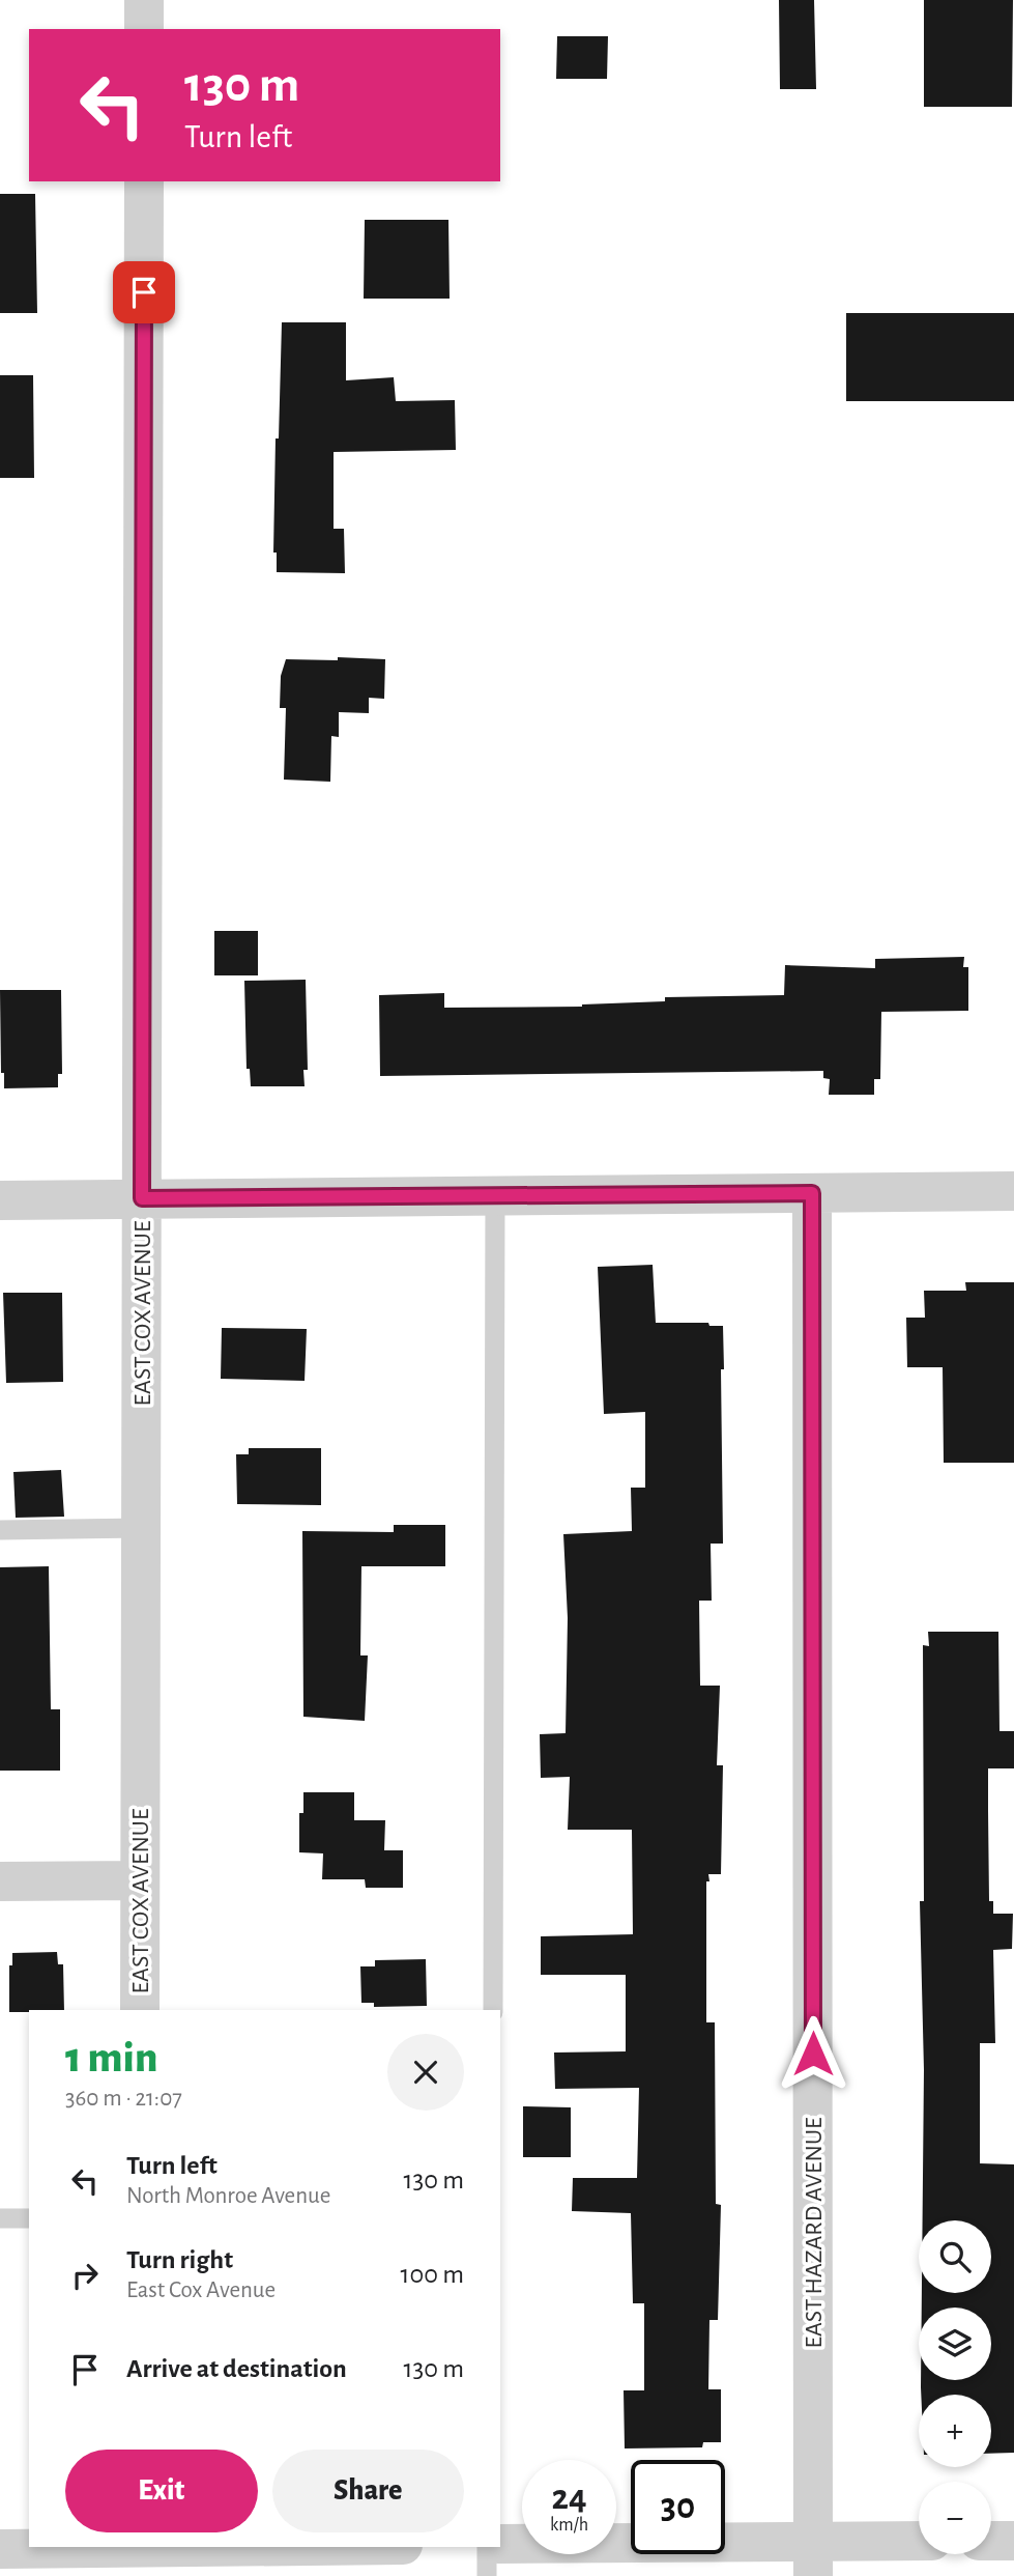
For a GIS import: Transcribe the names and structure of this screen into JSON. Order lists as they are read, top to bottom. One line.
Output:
{"streets":{"street":["EAST COX AVENUE","EAST HAZARD AVENUE"]},"page":{"turn":["130 m","Turn left"],"heading":["1 min","360 m · 21:07"],"list":[{"name":"Turn left","note":"North Monroe Avenue","value":"130 m"},{"name":"Turn right","note":"East Cox Avenue","value":"100 m"},{"name":"Arrive at destination","value":"130 m"}],"map_buttons":["+","−"],"buttons":["Exit","Share"],"speed":"24 km/h","limit":"30"}}
